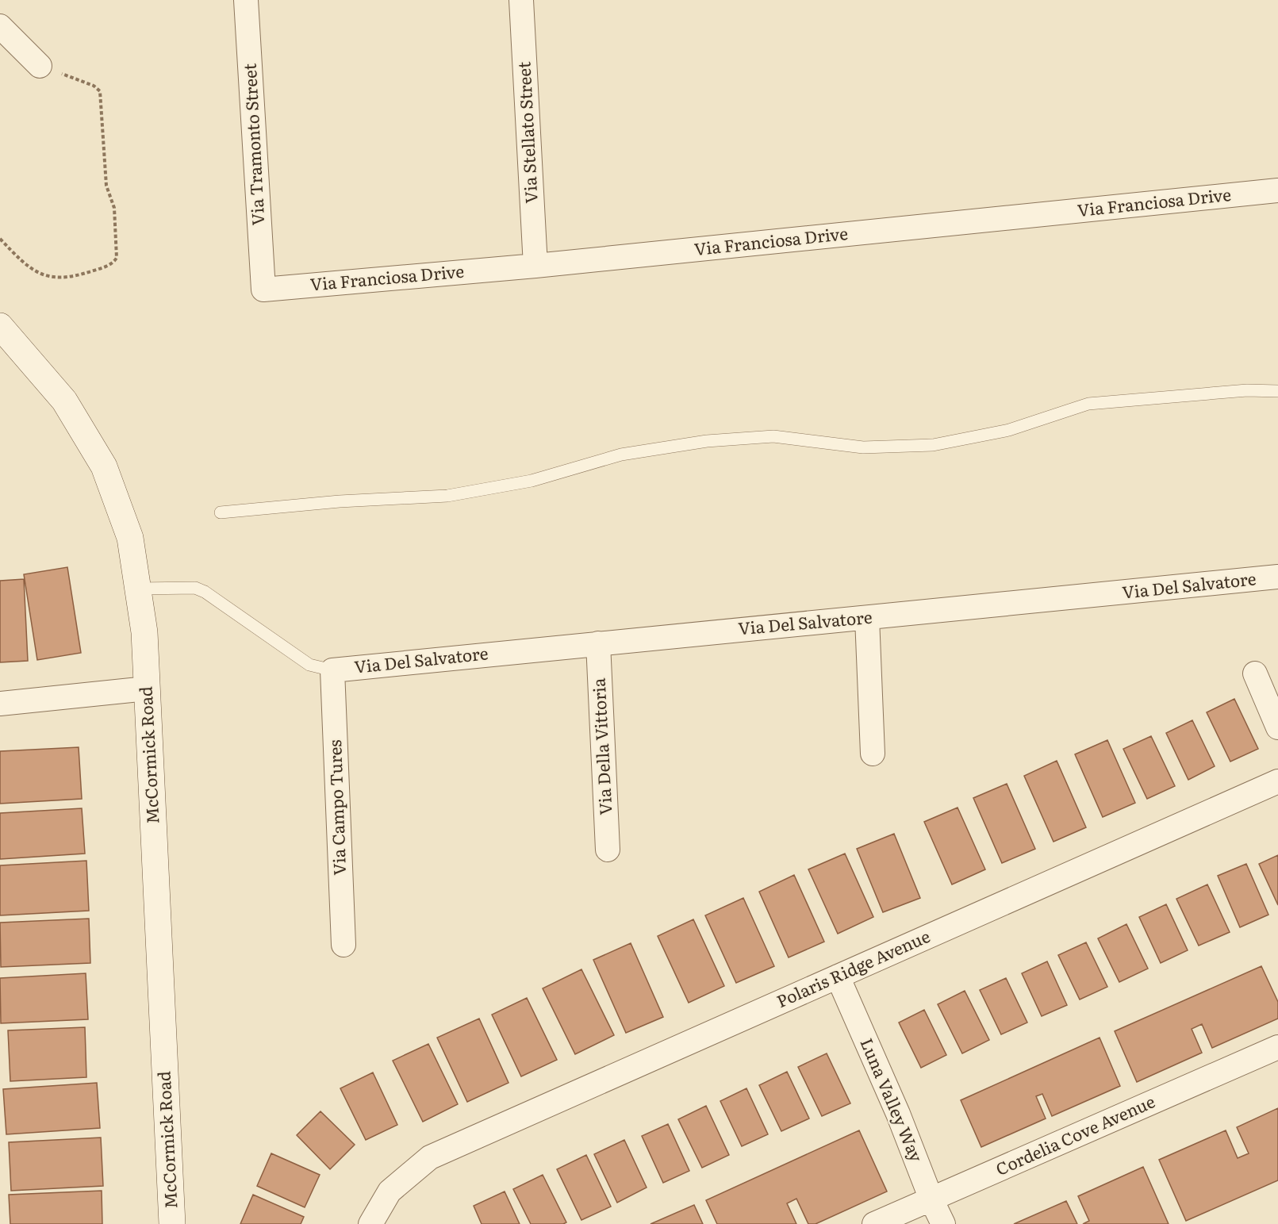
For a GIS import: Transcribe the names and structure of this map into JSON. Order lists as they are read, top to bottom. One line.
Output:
{"streets":{"street":["Via Stellato Street","Via Tramonto Street","Via Franciosa Drive","Via Del Salvatore","Via Della Vittoria","McCormick Road","Via Campo Tures","Polaris Ridge Avenue","Luna Valley Way","Cordelia Cove Avenue"]},"crossings":[["Via Stellato Street","Via Franciosa Drive"],["Via Tramonto Street","Via Franciosa Drive"],["Via Del Salvatore","Via Della Vittoria"],["Via Del Salvatore","Via Campo Tures"],["Polaris Ridge Avenue","Luna Valley Way"],["Luna Valley Way","Cordelia Cove Avenue"]]}
